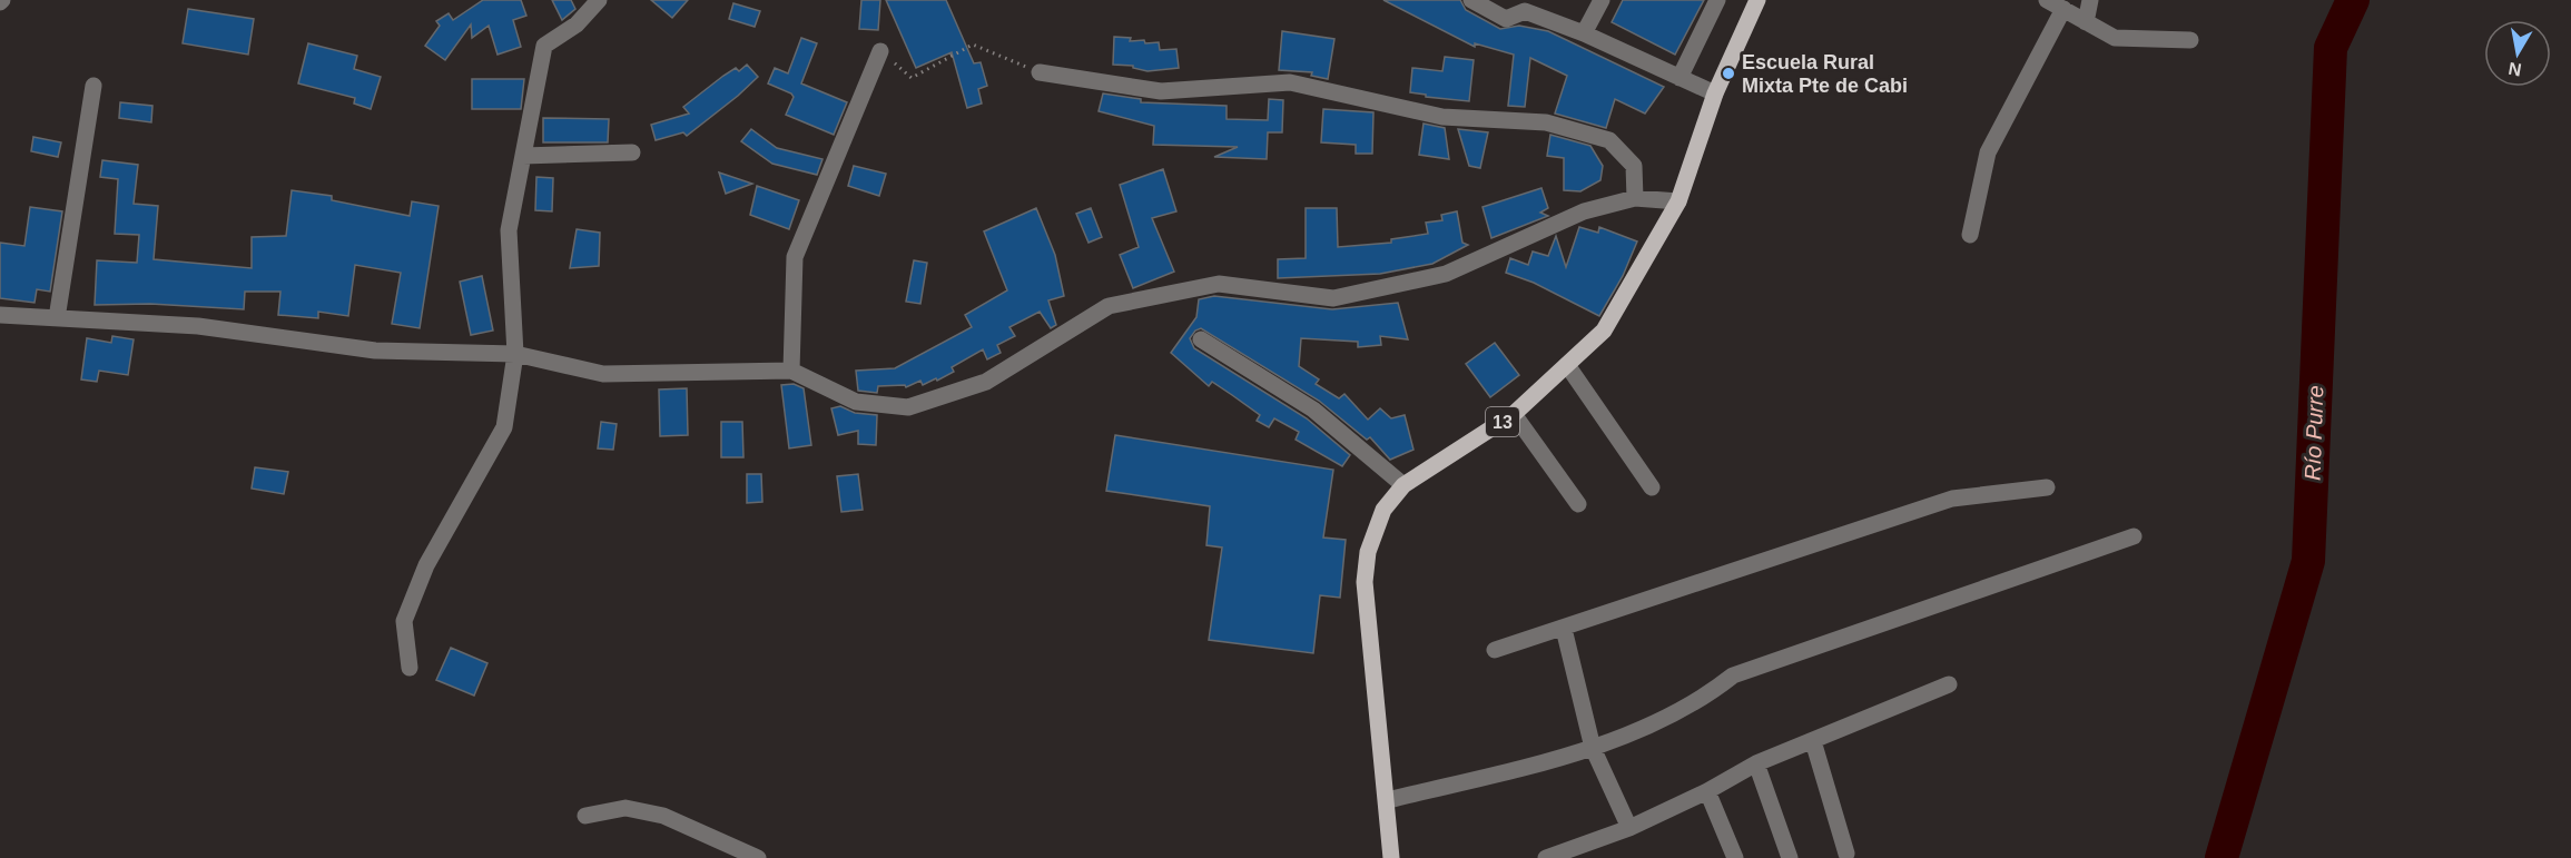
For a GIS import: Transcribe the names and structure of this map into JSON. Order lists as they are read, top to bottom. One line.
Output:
{"streets":{"main road":["13"]},"water":["Río Purre"],"places":["Escuela Rural Mixta Pte de Cabi"],"north":"bottom"}
